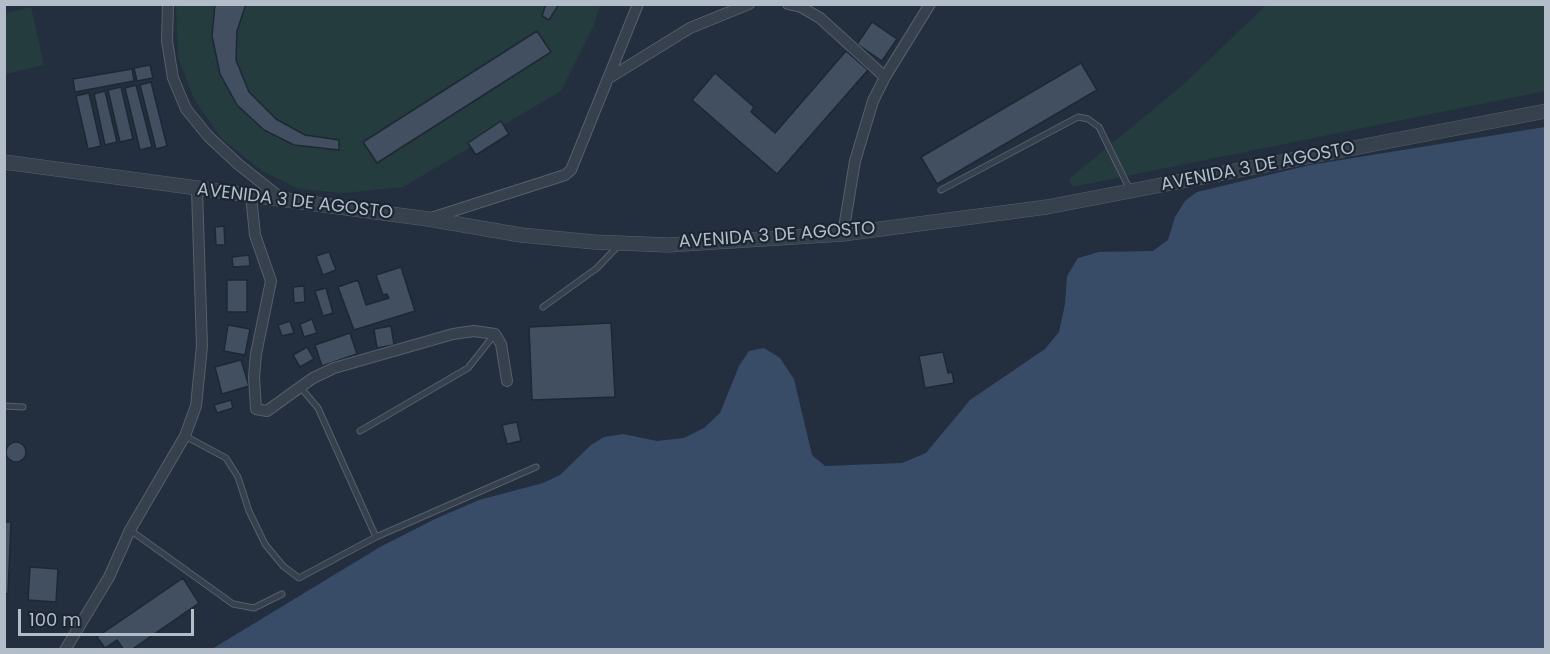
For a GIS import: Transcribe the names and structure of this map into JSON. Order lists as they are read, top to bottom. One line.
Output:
{"streets":{"street":["AVENIDA 3 DE AGOSTO"]},"scale_bar":"100 m"}
